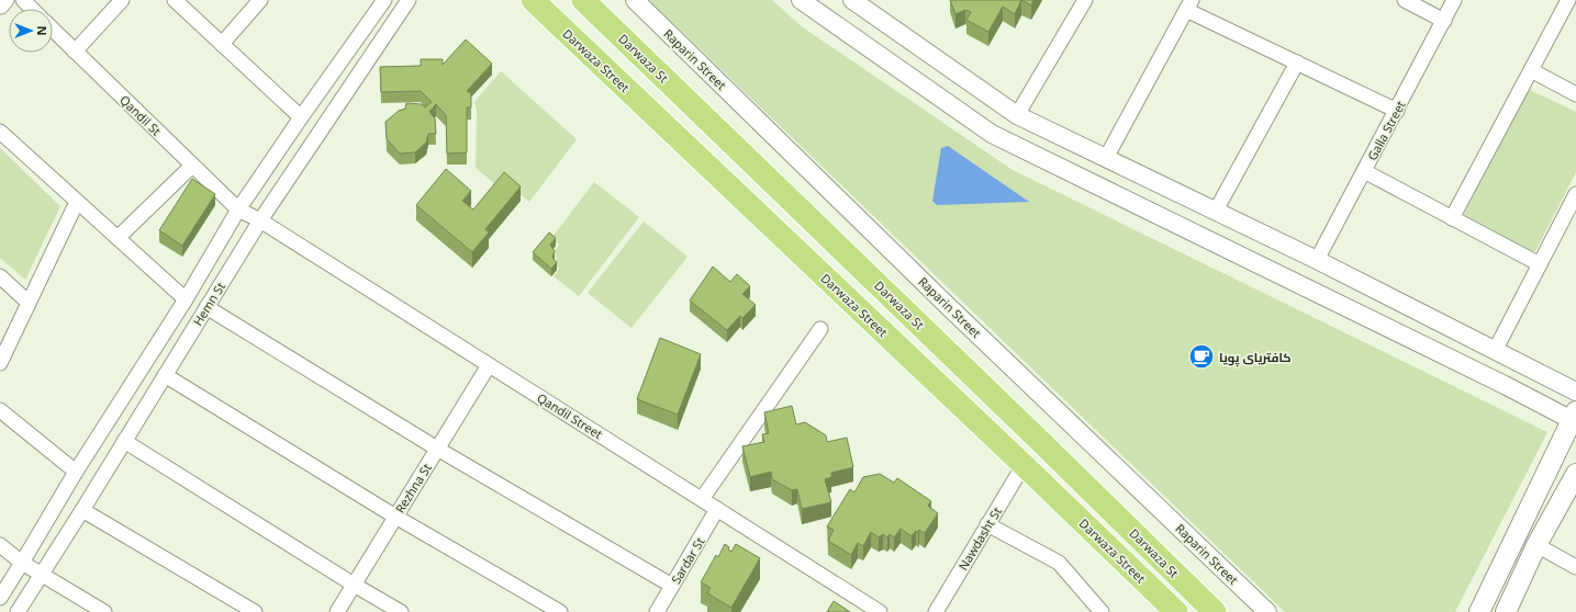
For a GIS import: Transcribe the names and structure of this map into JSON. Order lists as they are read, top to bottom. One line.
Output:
{"streets":{"highway":["Darwaza St","Darwaza Street"],"street":["Raparin Street","Qandil St","Galla Street","Hemn St","Qandil Street","Rezhna St","Nawdasht St","Sardar St"]},"crossings":[["Darwaza Street","Nawdasht St"],["Qandil St","Hemn St"],["Qandil St","Qandil Street"],["Hemn St","Qandil Street"],["Qandil Street","Rezhna St"],["Qandil Street","Sardar St"]],"places":{"cafe":["کافتریای پویا"]},"north":"right"}
